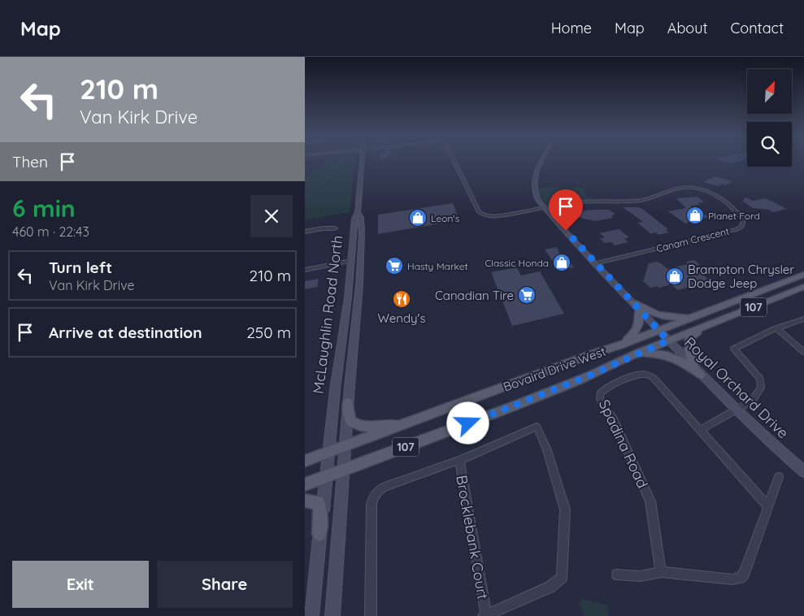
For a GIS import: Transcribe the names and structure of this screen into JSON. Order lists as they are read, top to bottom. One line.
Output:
{"streets":{"main road":["107","McLaughlin Road North","Bovaird Drive West","Royal Orchard Drive"],"street":["Canam Crescent","Spadina Road","Brocklebank Court"]},"crossings":[["Canam Crescent","Royal Orchard Drive"],["McLaughlin Road North","Bovaird Drive West"],["Bovaird Drive West","Royal Orchard Drive"]],"places":{"shop":["Planet Ford","Leon's","Classic Honda","Brampton Chrysler Dodge Jeep"],"supermarket":["Hasty Market","Canadian Tire"],"restaurant":["Wendy's"]},"north":"top right","page":{"header":"Map","nav":["Home","Map","About","Contact"],"turn":["210 m","Van Kirk Drive"],"then":"Then","heading":["6 min","460 m · 22:43"],"list":[{"name":"Turn left","note":"Van Kirk Drive","value":"210 m"},{"name":"Arrive at destination","value":"250 m"}],"buttons":["Exit","Share"]}}
